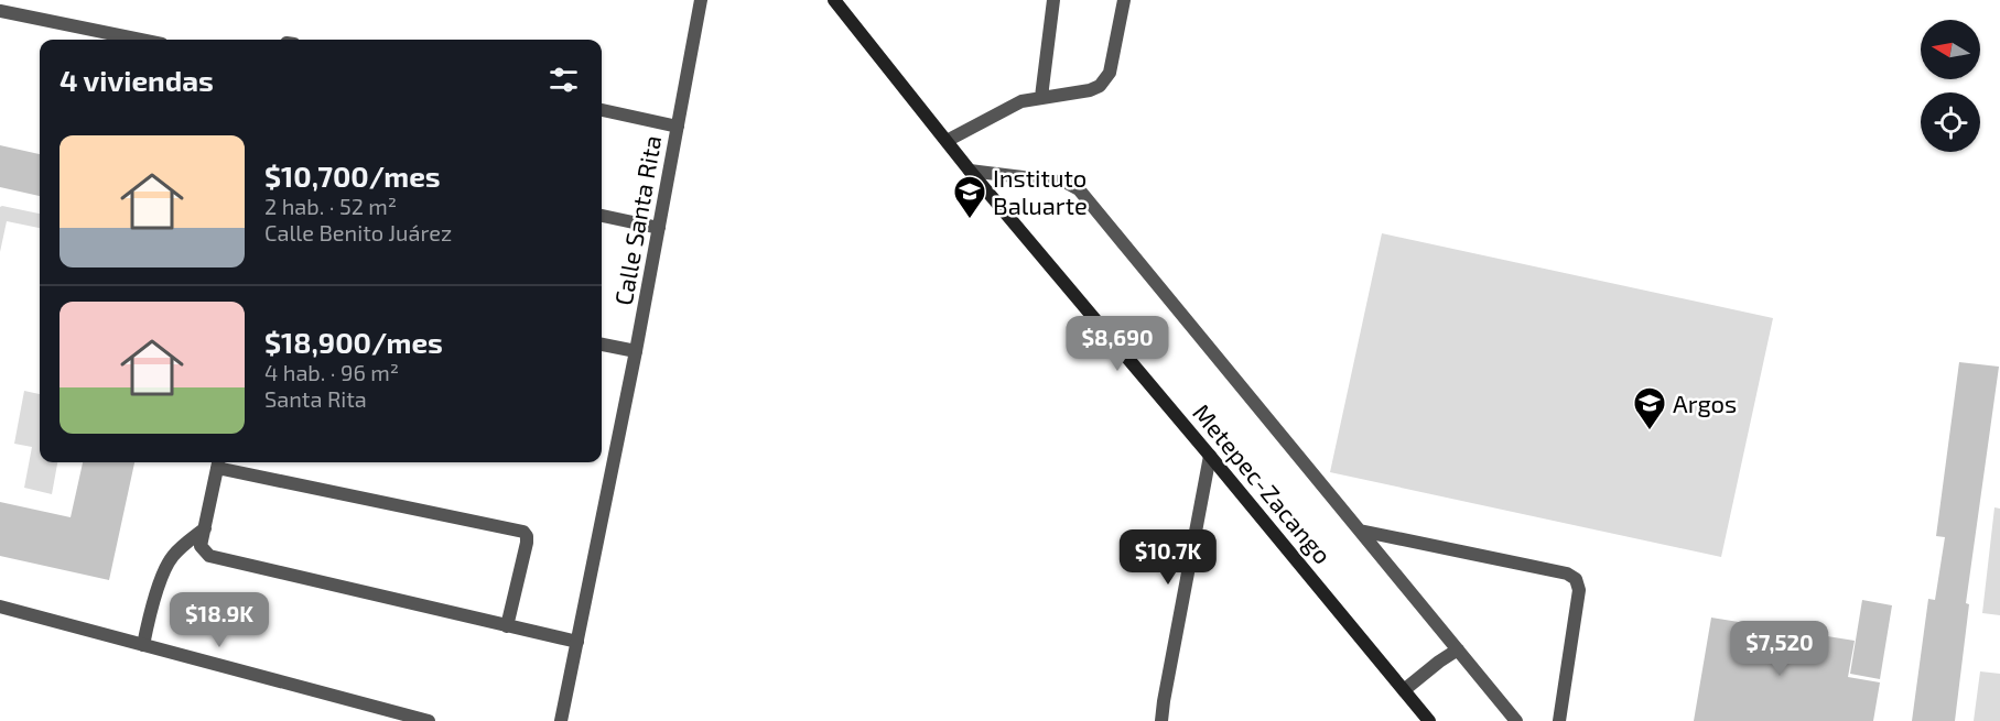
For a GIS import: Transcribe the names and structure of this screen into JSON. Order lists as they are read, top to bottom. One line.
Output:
{"streets":{"main road":["Metepec-Zacango"],"street":["Calle Santa Rita"]},"places":{"school or university":["Instituto Baluarte","Argos"]},"north":"left","page":{"heading":"4 viviendas","list":[{"name":"$10,700/mes","note":"2 hab. · 52 m² · Calle Benito Juárez"},{"name":"$18,900/mes","note":"4 hab. · 96 m² · Santa Rita"}],"price":["$8,690","$10.7K","$18.9K","$7,520"]}}
